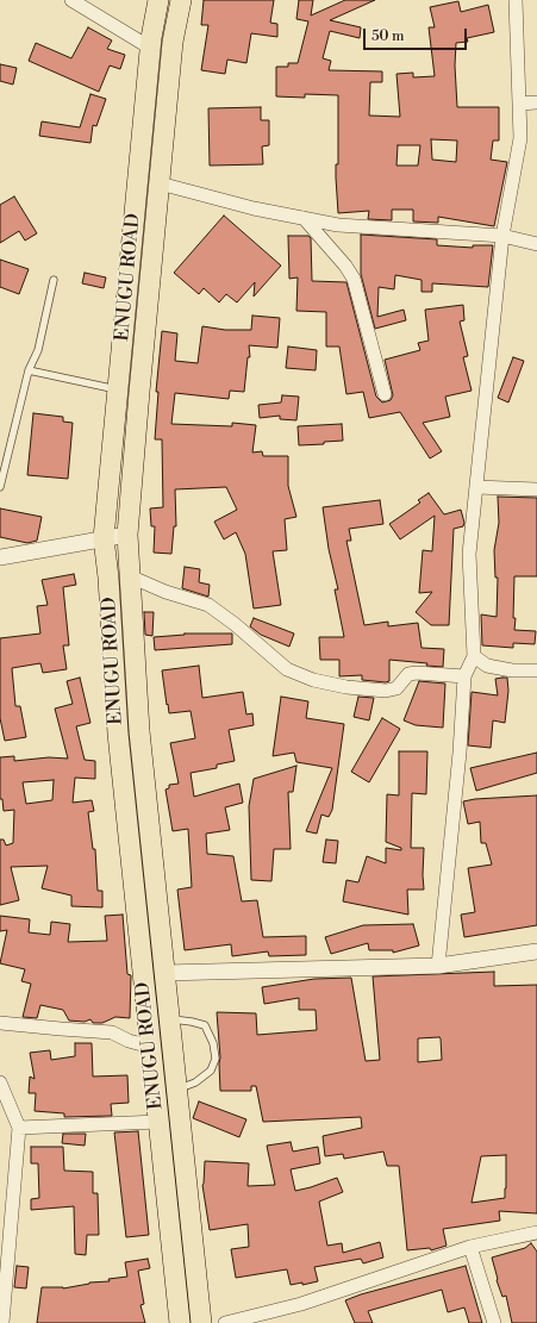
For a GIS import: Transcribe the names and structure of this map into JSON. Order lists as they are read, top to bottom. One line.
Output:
{"streets":{"main road":["ENUGU ROAD"]},"scale_bar":"50 m"}
